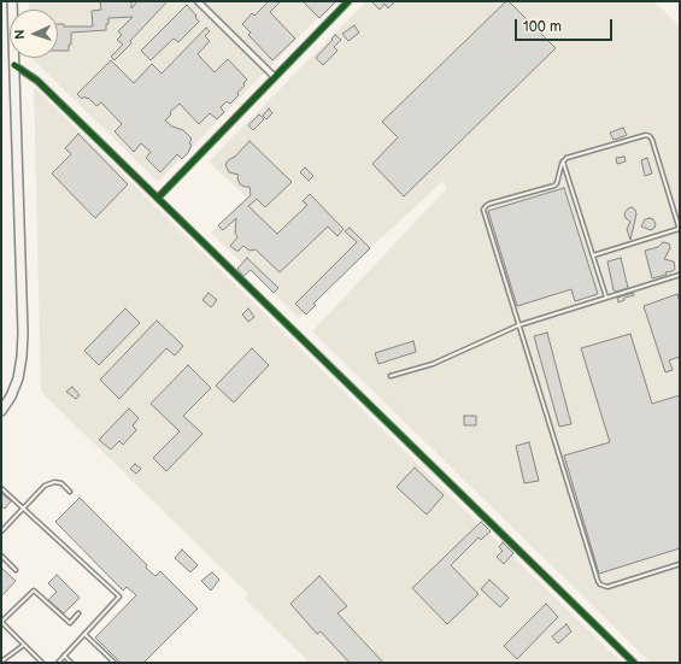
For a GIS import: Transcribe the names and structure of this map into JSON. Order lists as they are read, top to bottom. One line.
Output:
{"scale_bar":"100 m","north":"left"}
